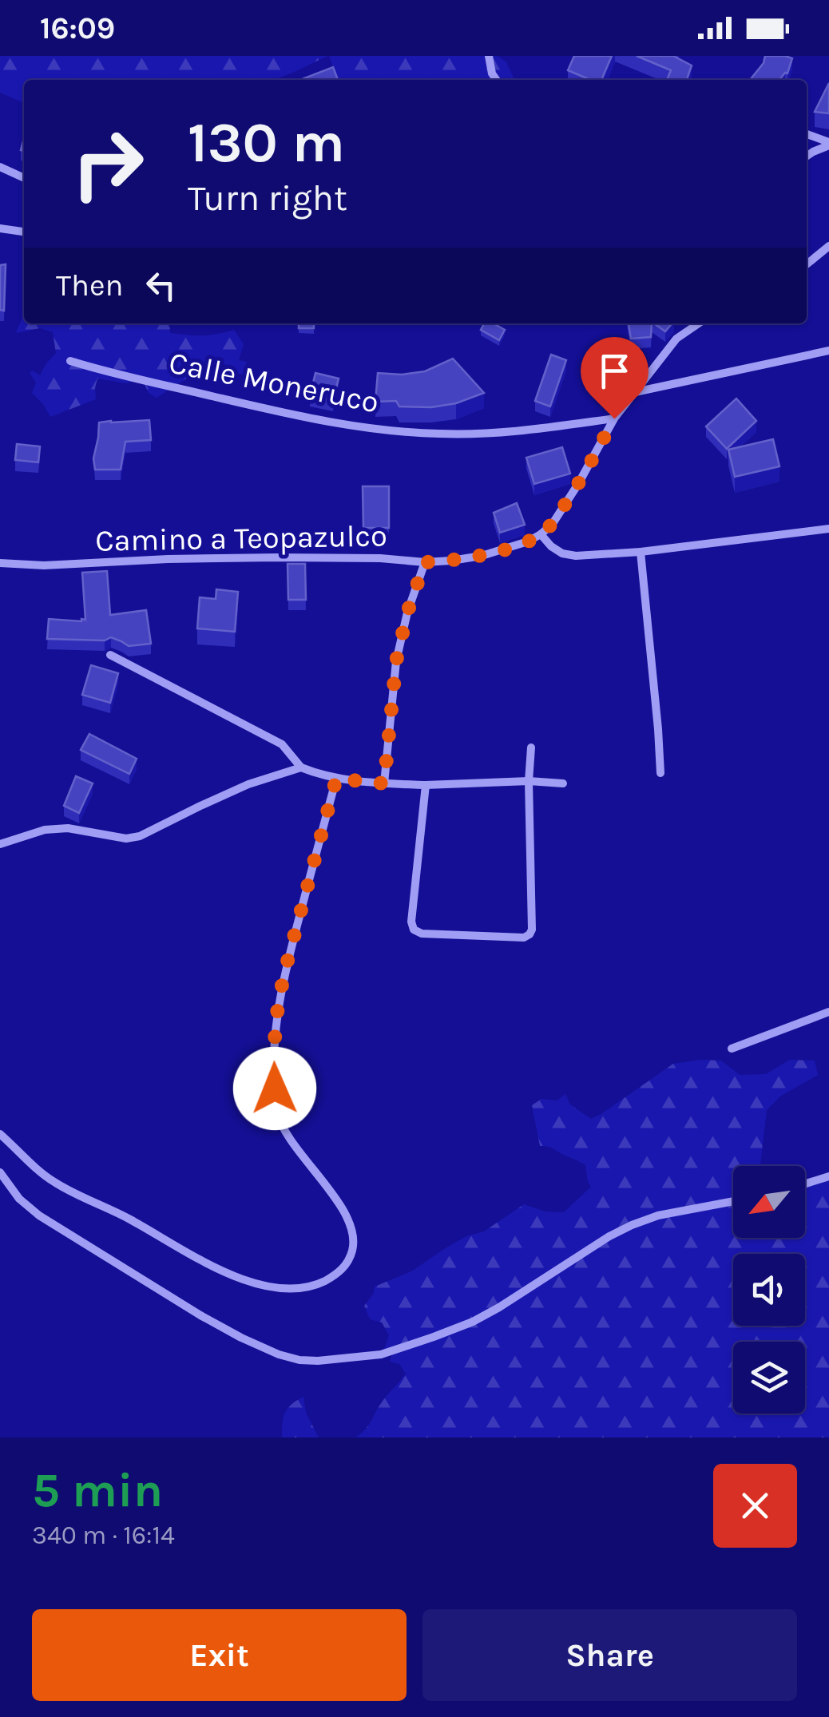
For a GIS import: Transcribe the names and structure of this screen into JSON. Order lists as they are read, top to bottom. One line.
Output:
{"streets":{"street":["Calle Moneruco","Camino a Teopazulco"]},"north":"bottom left","page":{"status":"16:09","turn":["130 m","Turn right"],"then":"Then","heading":["5 min","340 m · 16:14"],"buttons":["Exit","Share"]}}
